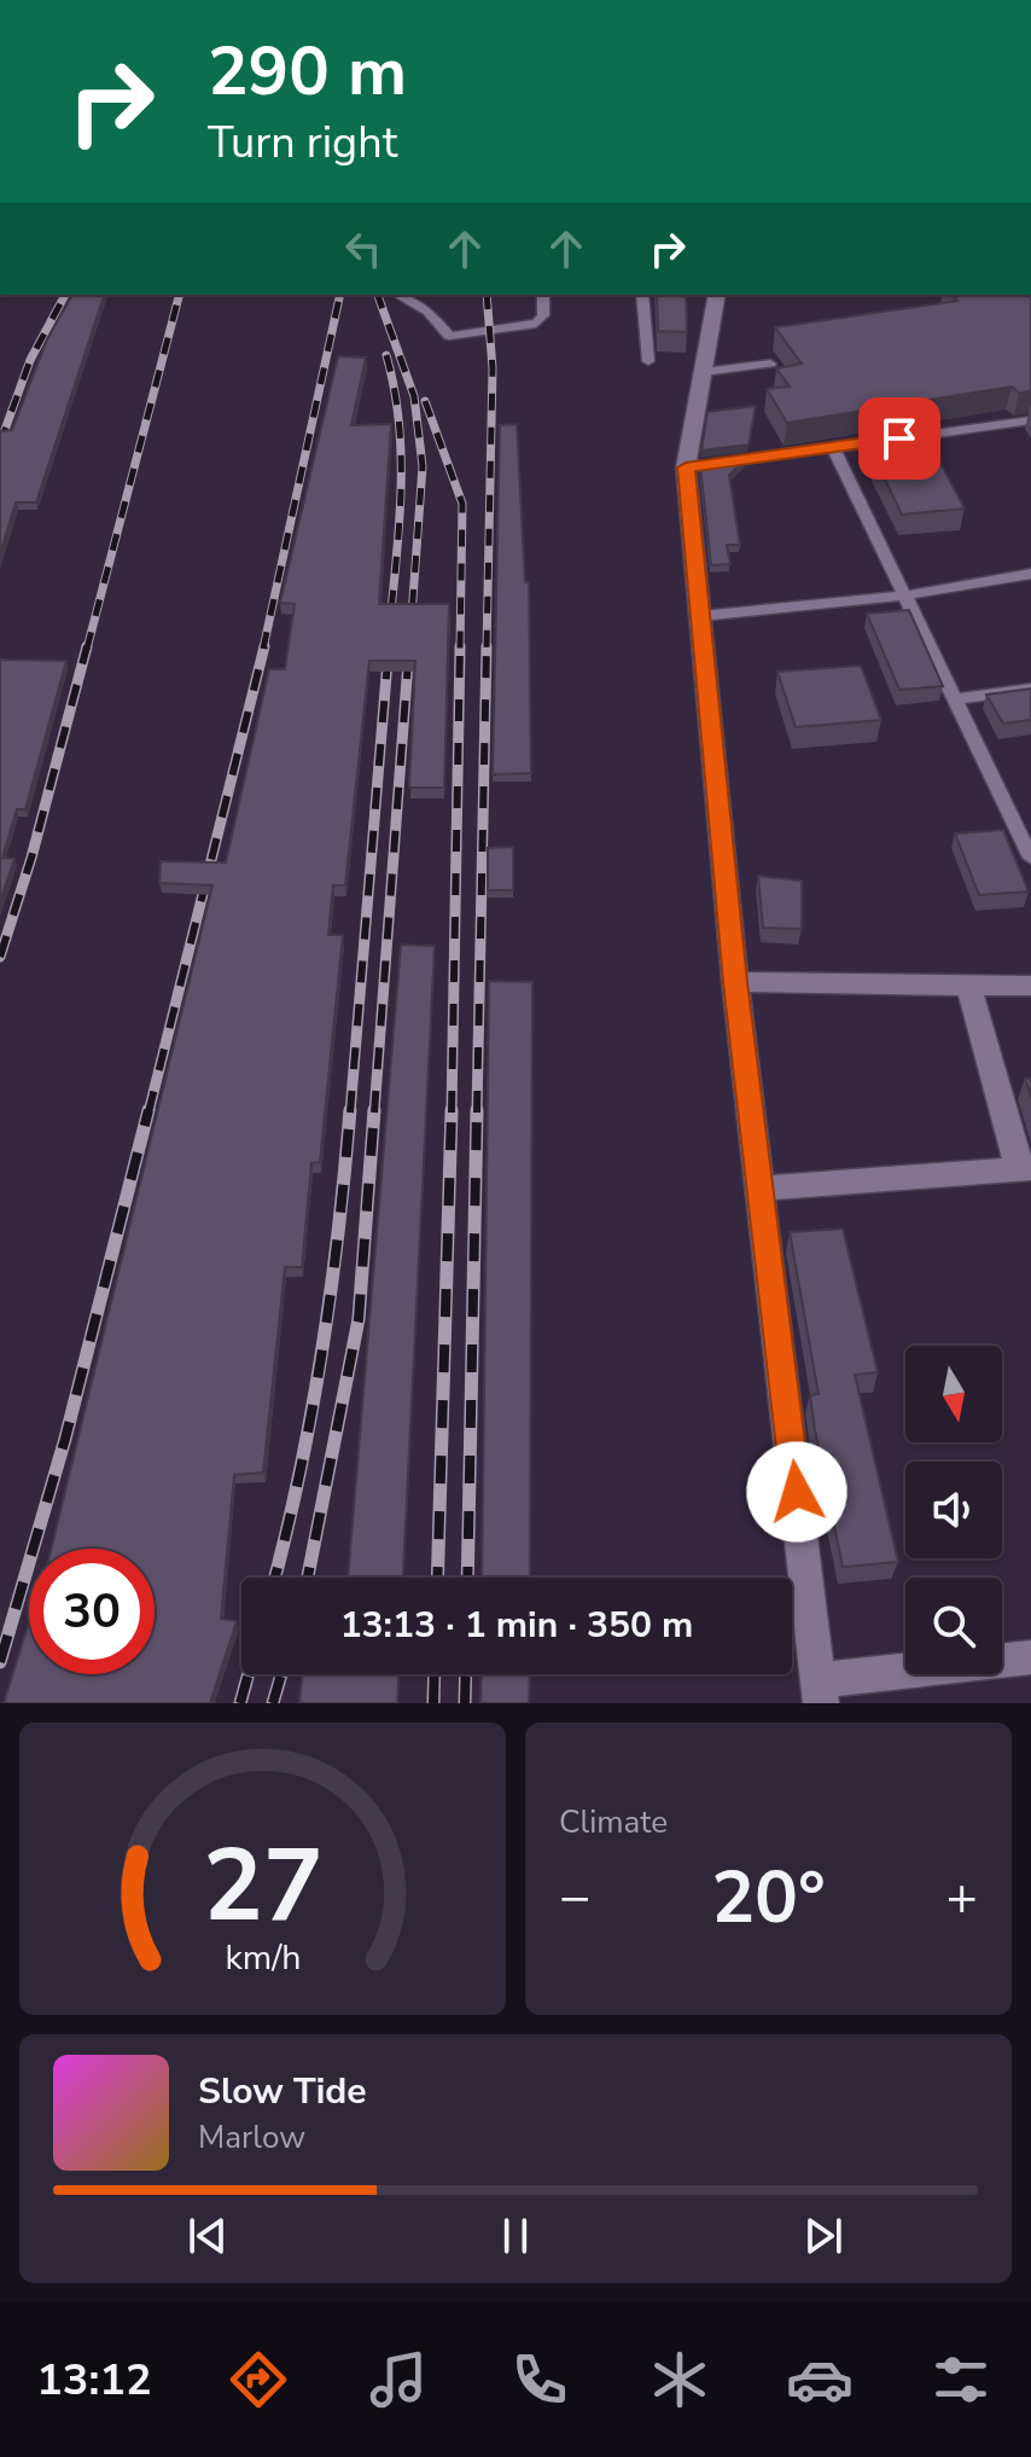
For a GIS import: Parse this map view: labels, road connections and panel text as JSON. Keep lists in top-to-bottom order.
{
  "north": "bottom",
  "page": {
    "turn": ["290 m", "Turn right"],
    "limit": "30",
    "trip": "13:13 · 1 min · 350 m",
    "tile": "Climate",
    "heat": ["−", "20°", "+"],
    "song": ["Slow Tide", "Marlow"],
    "tabs": "13:12",
    "gauge": ["27", "km/h"]
  }
}
